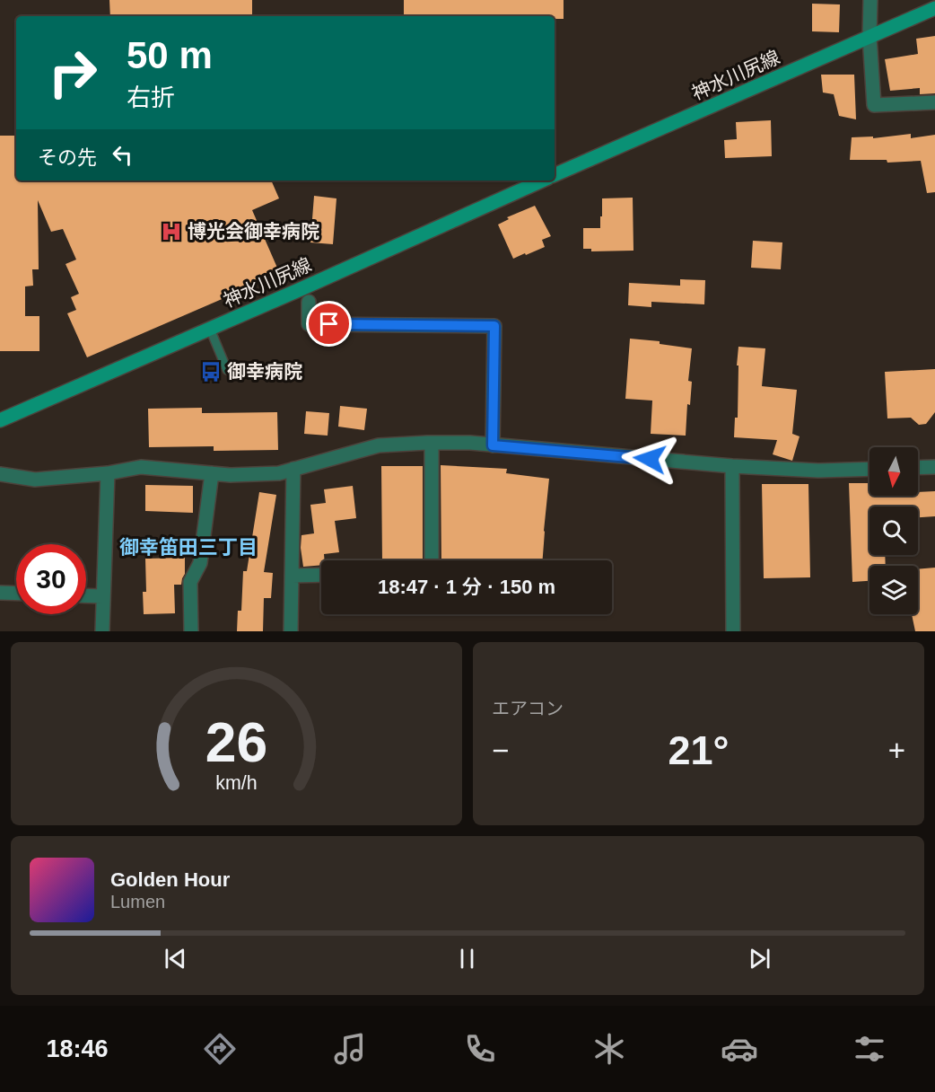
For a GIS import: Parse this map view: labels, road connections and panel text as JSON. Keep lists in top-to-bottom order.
{
  "streets": {
    "main road": ["神水川尻線"]
  },
  "districts": ["御幸笛田三丁目"],
  "places": {
    "hospital": ["博光会御幸病院"],
    "bus stop": ["御幸病院"]
  },
  "north": "bottom",
  "page": {
    "turn": ["50 m", "右折"],
    "then": "その先",
    "limit": "30",
    "trip": "18:47 · 1 分 · 150 m",
    "tile": "エアコン",
    "heat": ["−", "21°", "+"],
    "song": ["Golden Hour", "Lumen"],
    "tabs": "18:46",
    "gauge": ["26", "km/h"]
  }
}
